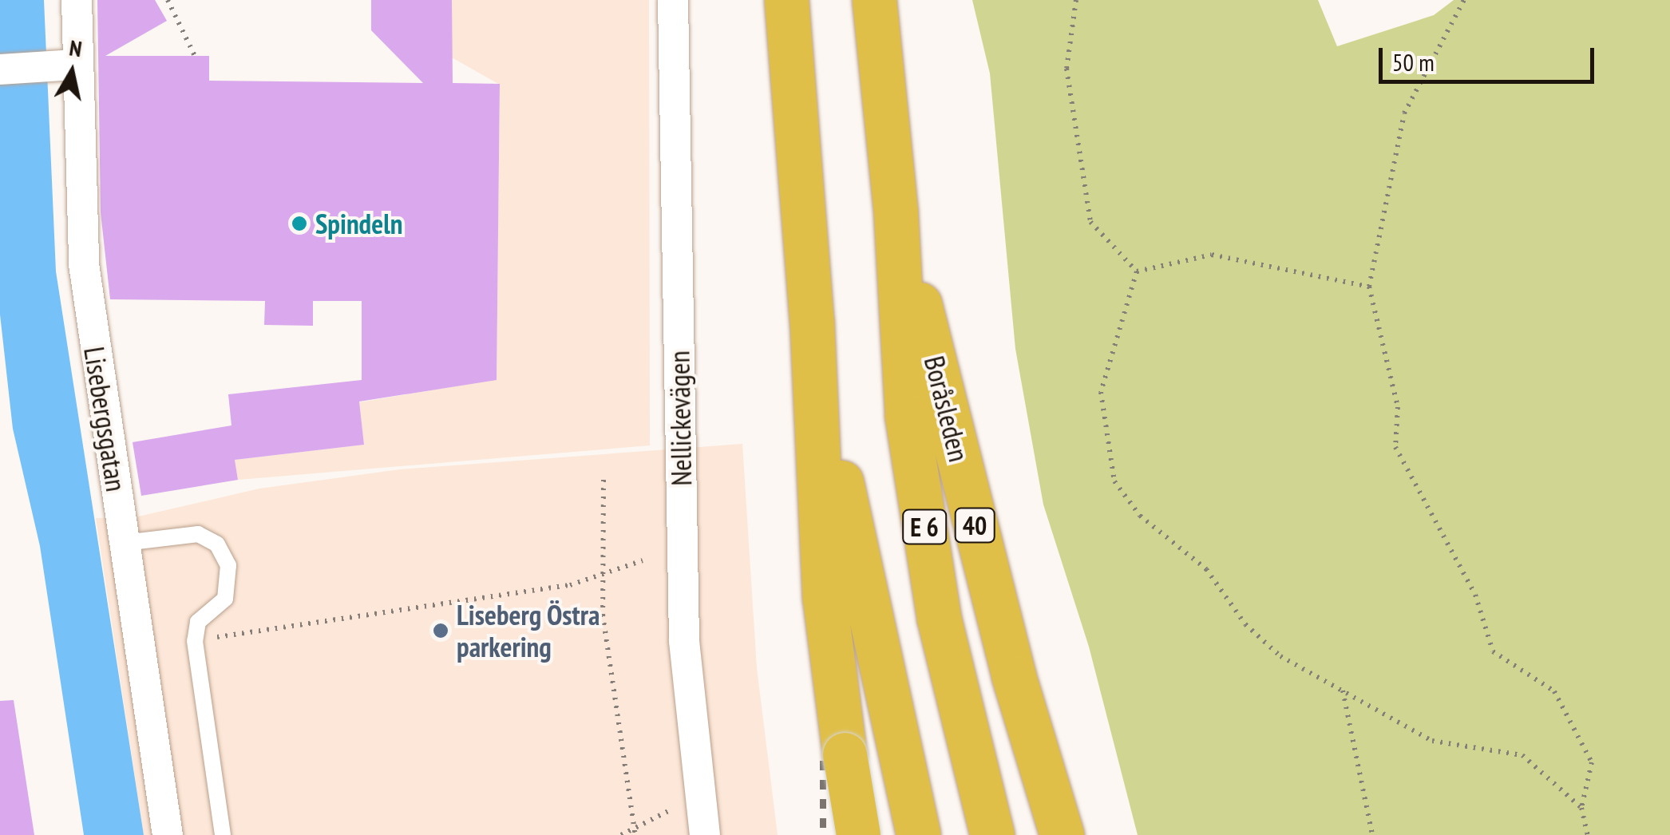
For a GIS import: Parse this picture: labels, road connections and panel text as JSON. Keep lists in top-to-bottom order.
{
  "streets": {
    "highway": ["Boråsleden", "40", "E 6"],
    "street": ["Nellickevägen", "Lisebergsgatan"]
  },
  "crossings": [
    ["Boråsleden", "E 6"]
  ],
  "places": ["Spindeln", "Liseberg Östra parkering"],
  "scale_bar": "50 m",
  "north": "top"
}
